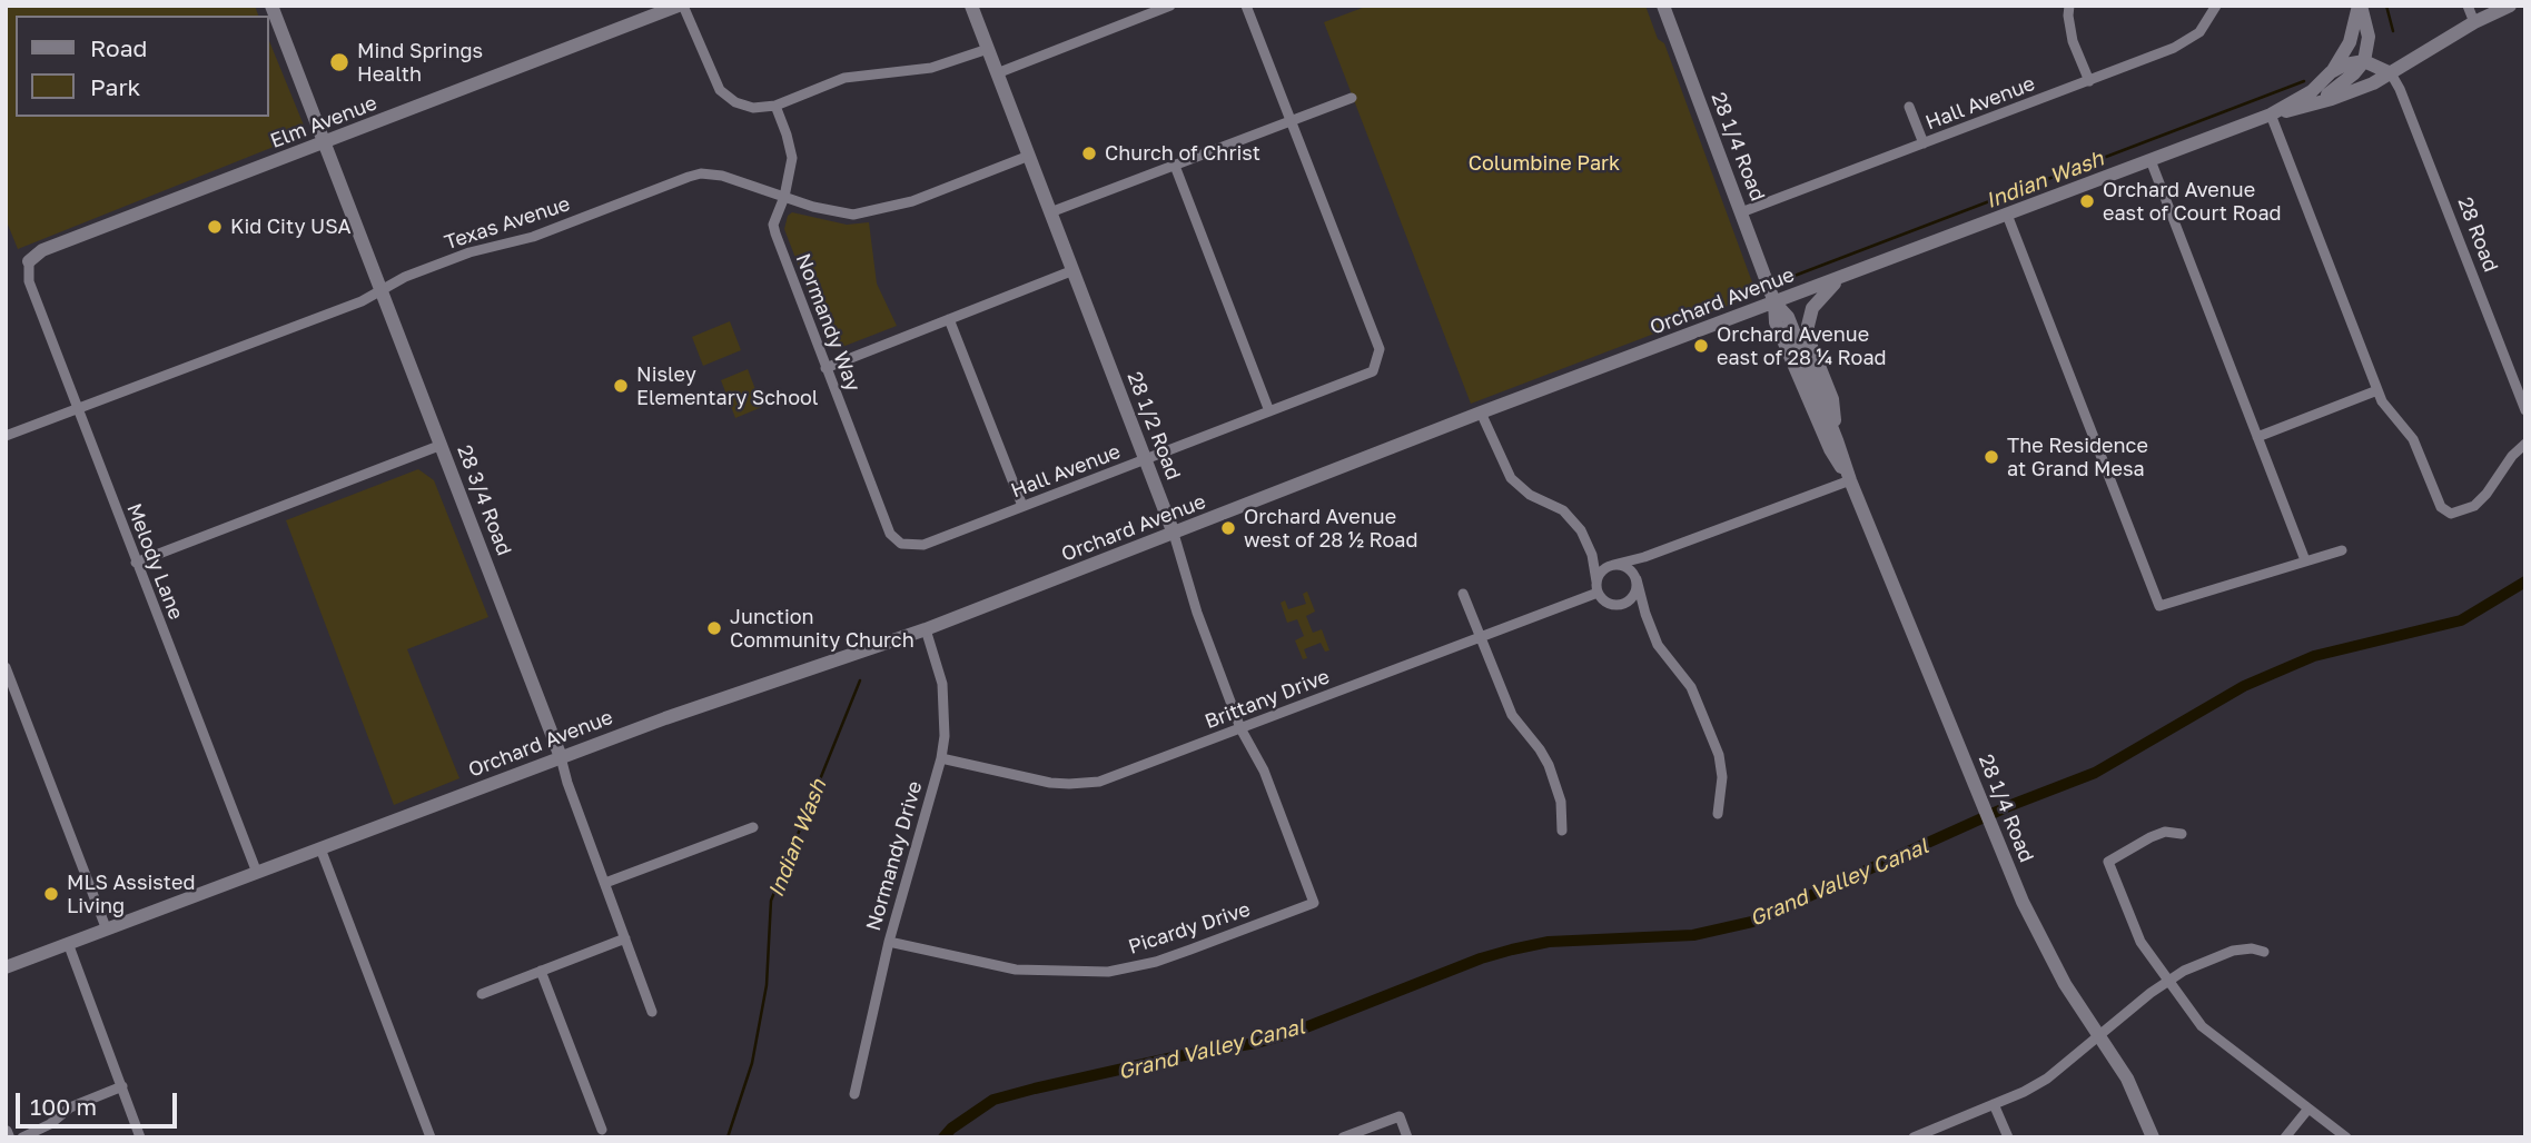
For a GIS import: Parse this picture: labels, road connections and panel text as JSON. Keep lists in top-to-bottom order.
{
  "streets": {
    "main road": [
      "Elm Avenue",
      "28 1/4 Road",
      "Orchard Avenue",
      "28 1/2 Road",
      "28 3/4 Road"
    ],
    "street": [
      "Hall Avenue",
      "Texas Avenue",
      "28 Road",
      "Normandy Way",
      "Melody Lane",
      "Brittany Drive",
      "Normandy Drive",
      "Picardy Drive"
    ]
  },
  "crossings": [
    ["Hall Avenue", "28 1/4 Road"],
    ["Hall Avenue", "Normandy Way"],
    ["Hall Avenue", "28 1/2 Road"],
    ["Elm Avenue", "28 3/4 Road"],
    ["Elm Avenue", "Melody Lane"],
    ["28 1/4 Road", "Orchard Avenue"],
    ["Texas Avenue", "Normandy Way"],
    ["Texas Avenue", "28 1/2 Road"],
    ["Texas Avenue", "28 3/4 Road"],
    ["Texas Avenue", "Melody Lane"],
    ["28 Road", "Orchard Avenue"],
    ["Orchard Avenue", "28 1/2 Road"],
    ["Orchard Avenue", "28 3/4 Road"],
    ["Orchard Avenue", "Melody Lane"],
    ["Orchard Avenue", "Normandy Drive"],
    ["28 1/2 Road", "Brittany Drive"],
    ["28 1/2 Road", "Picardy Drive"],
    ["Brittany Drive", "Normandy Drive"],
    ["Normandy Drive", "Picardy Drive"]
  ],
  "water": ["Indian Wash", "Grand Valley Canal"],
  "parks": ["Columbine Park"],
  "places": [
    "Mind Springs Health",
    "Church of Christ",
    "Orchard Avenue east of Court Road",
    "Kid City USA",
    "Orchard Avenue east of 28 ¼ Road",
    "Nisley Elementary School",
    "The Residence at Grand Mesa",
    "Orchard Avenue west of 28 ½ Road",
    "Junction Community Church",
    "MLS Assisted Living"
  ],
  "legend": ["Road", "Park"],
  "scale_bar": "100 m"
}
